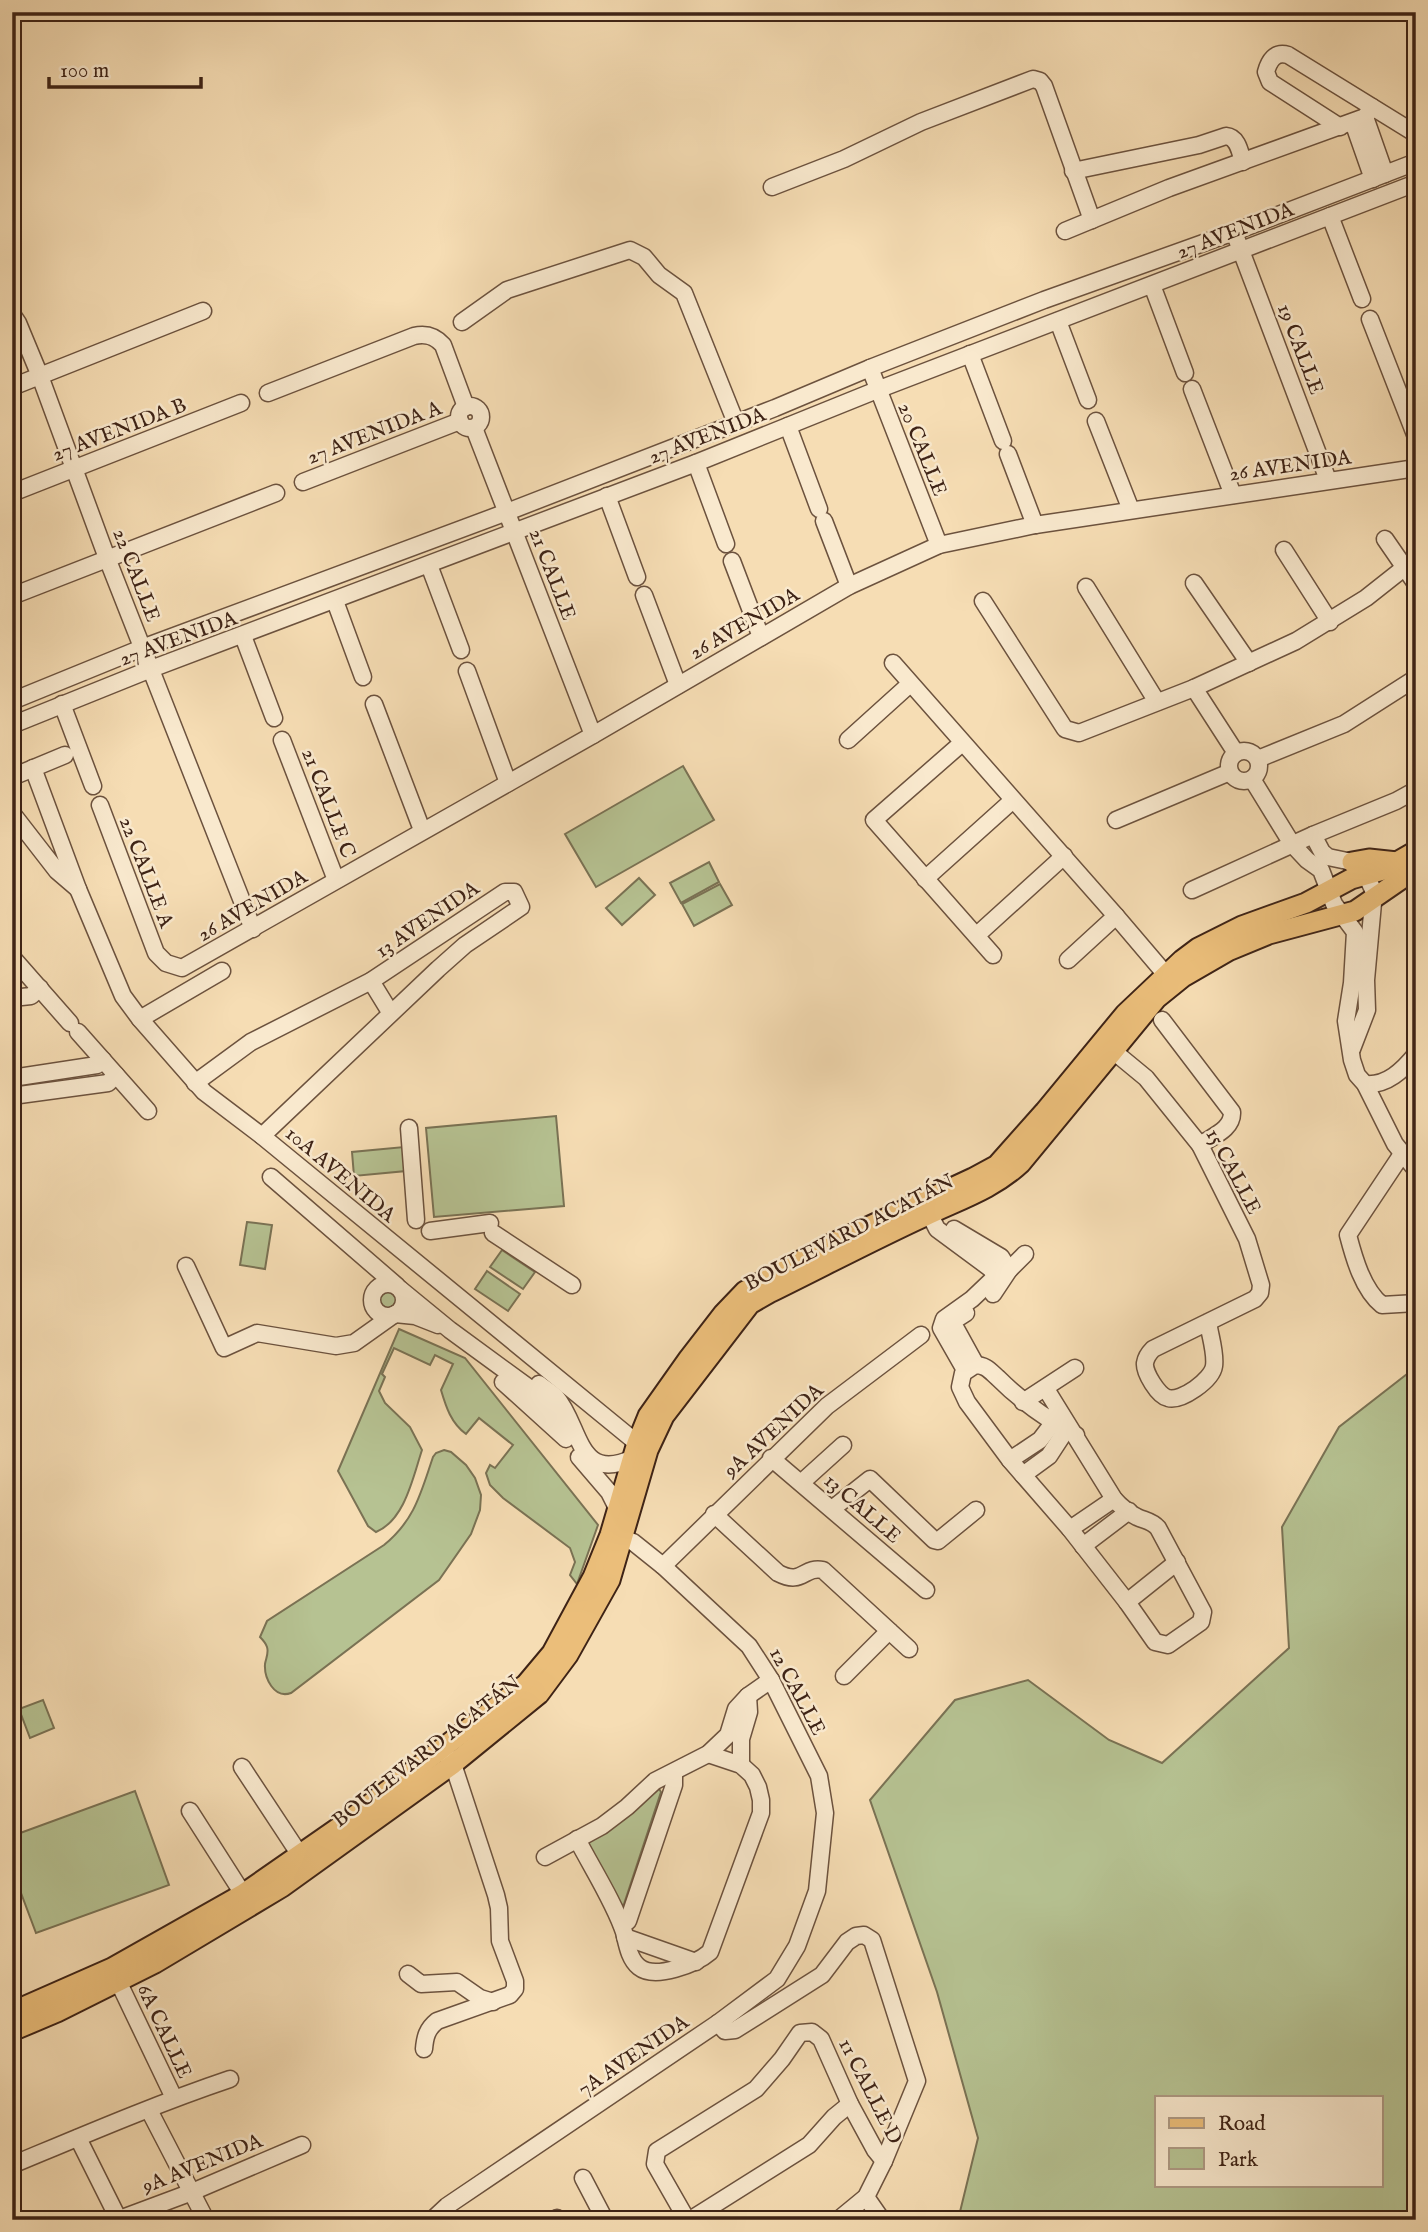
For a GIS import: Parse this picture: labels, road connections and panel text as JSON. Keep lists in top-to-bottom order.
{
  "streets": {
    "main road": ["BOULEVARD ACATÁN"],
    "street": [
      "27 AVENIDA",
      "19 CALLE",
      "27 AVENIDA B",
      "27 AVENIDA A",
      "20 CALLE",
      "26 AVENIDA",
      "21 CALLE",
      "22 CALLE",
      "21 CALLE C",
      "22 CALLE A",
      "13 AVENIDA",
      "15 CALLE",
      "10A AVENIDA",
      "9A AVENIDA",
      "13 CALLE",
      "12 CALLE",
      "6A CALLE",
      "7A AVENIDA",
      "11 CALLE D"
    ]
  },
  "crossings": [
    ["27 AVENIDA", "19 CALLE"],
    ["27 AVENIDA", "20 CALLE"],
    ["27 AVENIDA", "21 CALLE"],
    ["27 AVENIDA", "22 CALLE"],
    ["19 CALLE", "26 AVENIDA"],
    ["27 AVENIDA B", "22 CALLE"],
    ["27 AVENIDA A", "21 CALLE"],
    ["20 CALLE", "26 AVENIDA"],
    ["26 AVENIDA", "21 CALLE"],
    ["26 AVENIDA", "22 CALLE"],
    ["26 AVENIDA", "21 CALLE C"],
    ["26 AVENIDA", "22 CALLE A"],
    ["13 AVENIDA", "10A AVENIDA"],
    ["15 CALLE", "BOULEVARD ACATÁN"],
    ["10A AVENIDA", "BOULEVARD ACATÁN"],
    ["BOULEVARD ACATÁN", "12 CALLE"],
    ["BOULEVARD ACATÁN", "6A CALLE"],
    ["9A AVENIDA", "13 CALLE"],
    ["9A AVENIDA", "12 CALLE"],
    ["12 CALLE", "7A AVENIDA"]
  ],
  "legend": ["Road", "Park"],
  "scale_bar": "100 m"
}
